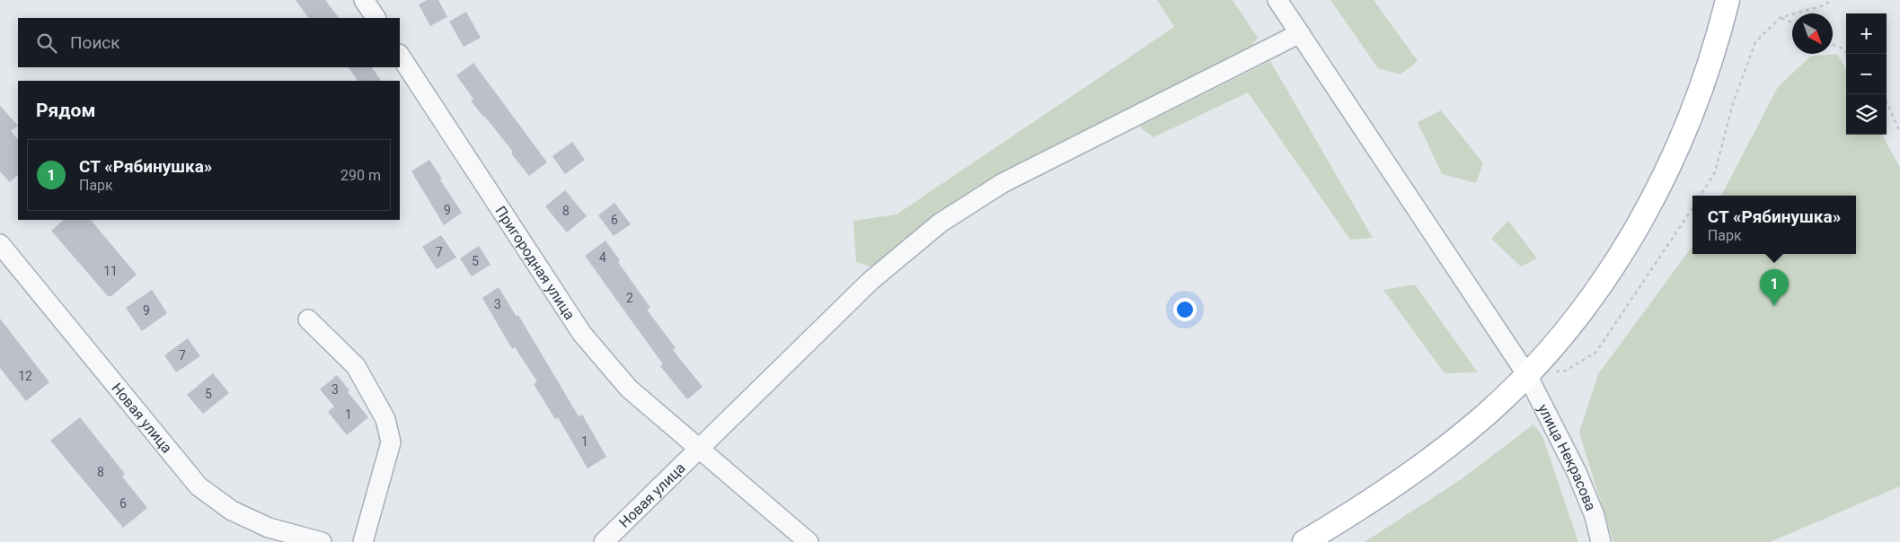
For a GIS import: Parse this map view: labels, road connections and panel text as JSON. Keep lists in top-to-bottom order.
{
  "streets": {
    "street": ["Пригородная улица", "Новая улица", "улица Некрасова"]
  },
  "crossings": [
    ["Пригородная улица", "Новая улица"],
    ["Новая улица", "улица Некрасова"]
  ],
  "house_numbers": [
    "9",
    "8",
    "6",
    "7",
    "4",
    "5",
    "11",
    "2",
    "3",
    "9",
    "7",
    "12",
    "3",
    "5",
    "1",
    "1",
    "8",
    "6"
  ],
  "north": "bottom right",
  "page": {
    "map_buttons": ["+", "−"],
    "search": "Поиск",
    "heading": "Рядом",
    "list": [
      {
        "mark": "1",
        "name": "СТ «Рябинушка»",
        "note": "Парк",
        "value": "290 m"
      }
    ],
    "popup": ["СТ «Рябинушка»", "Парк"],
    "pins": "1"
  }
}
